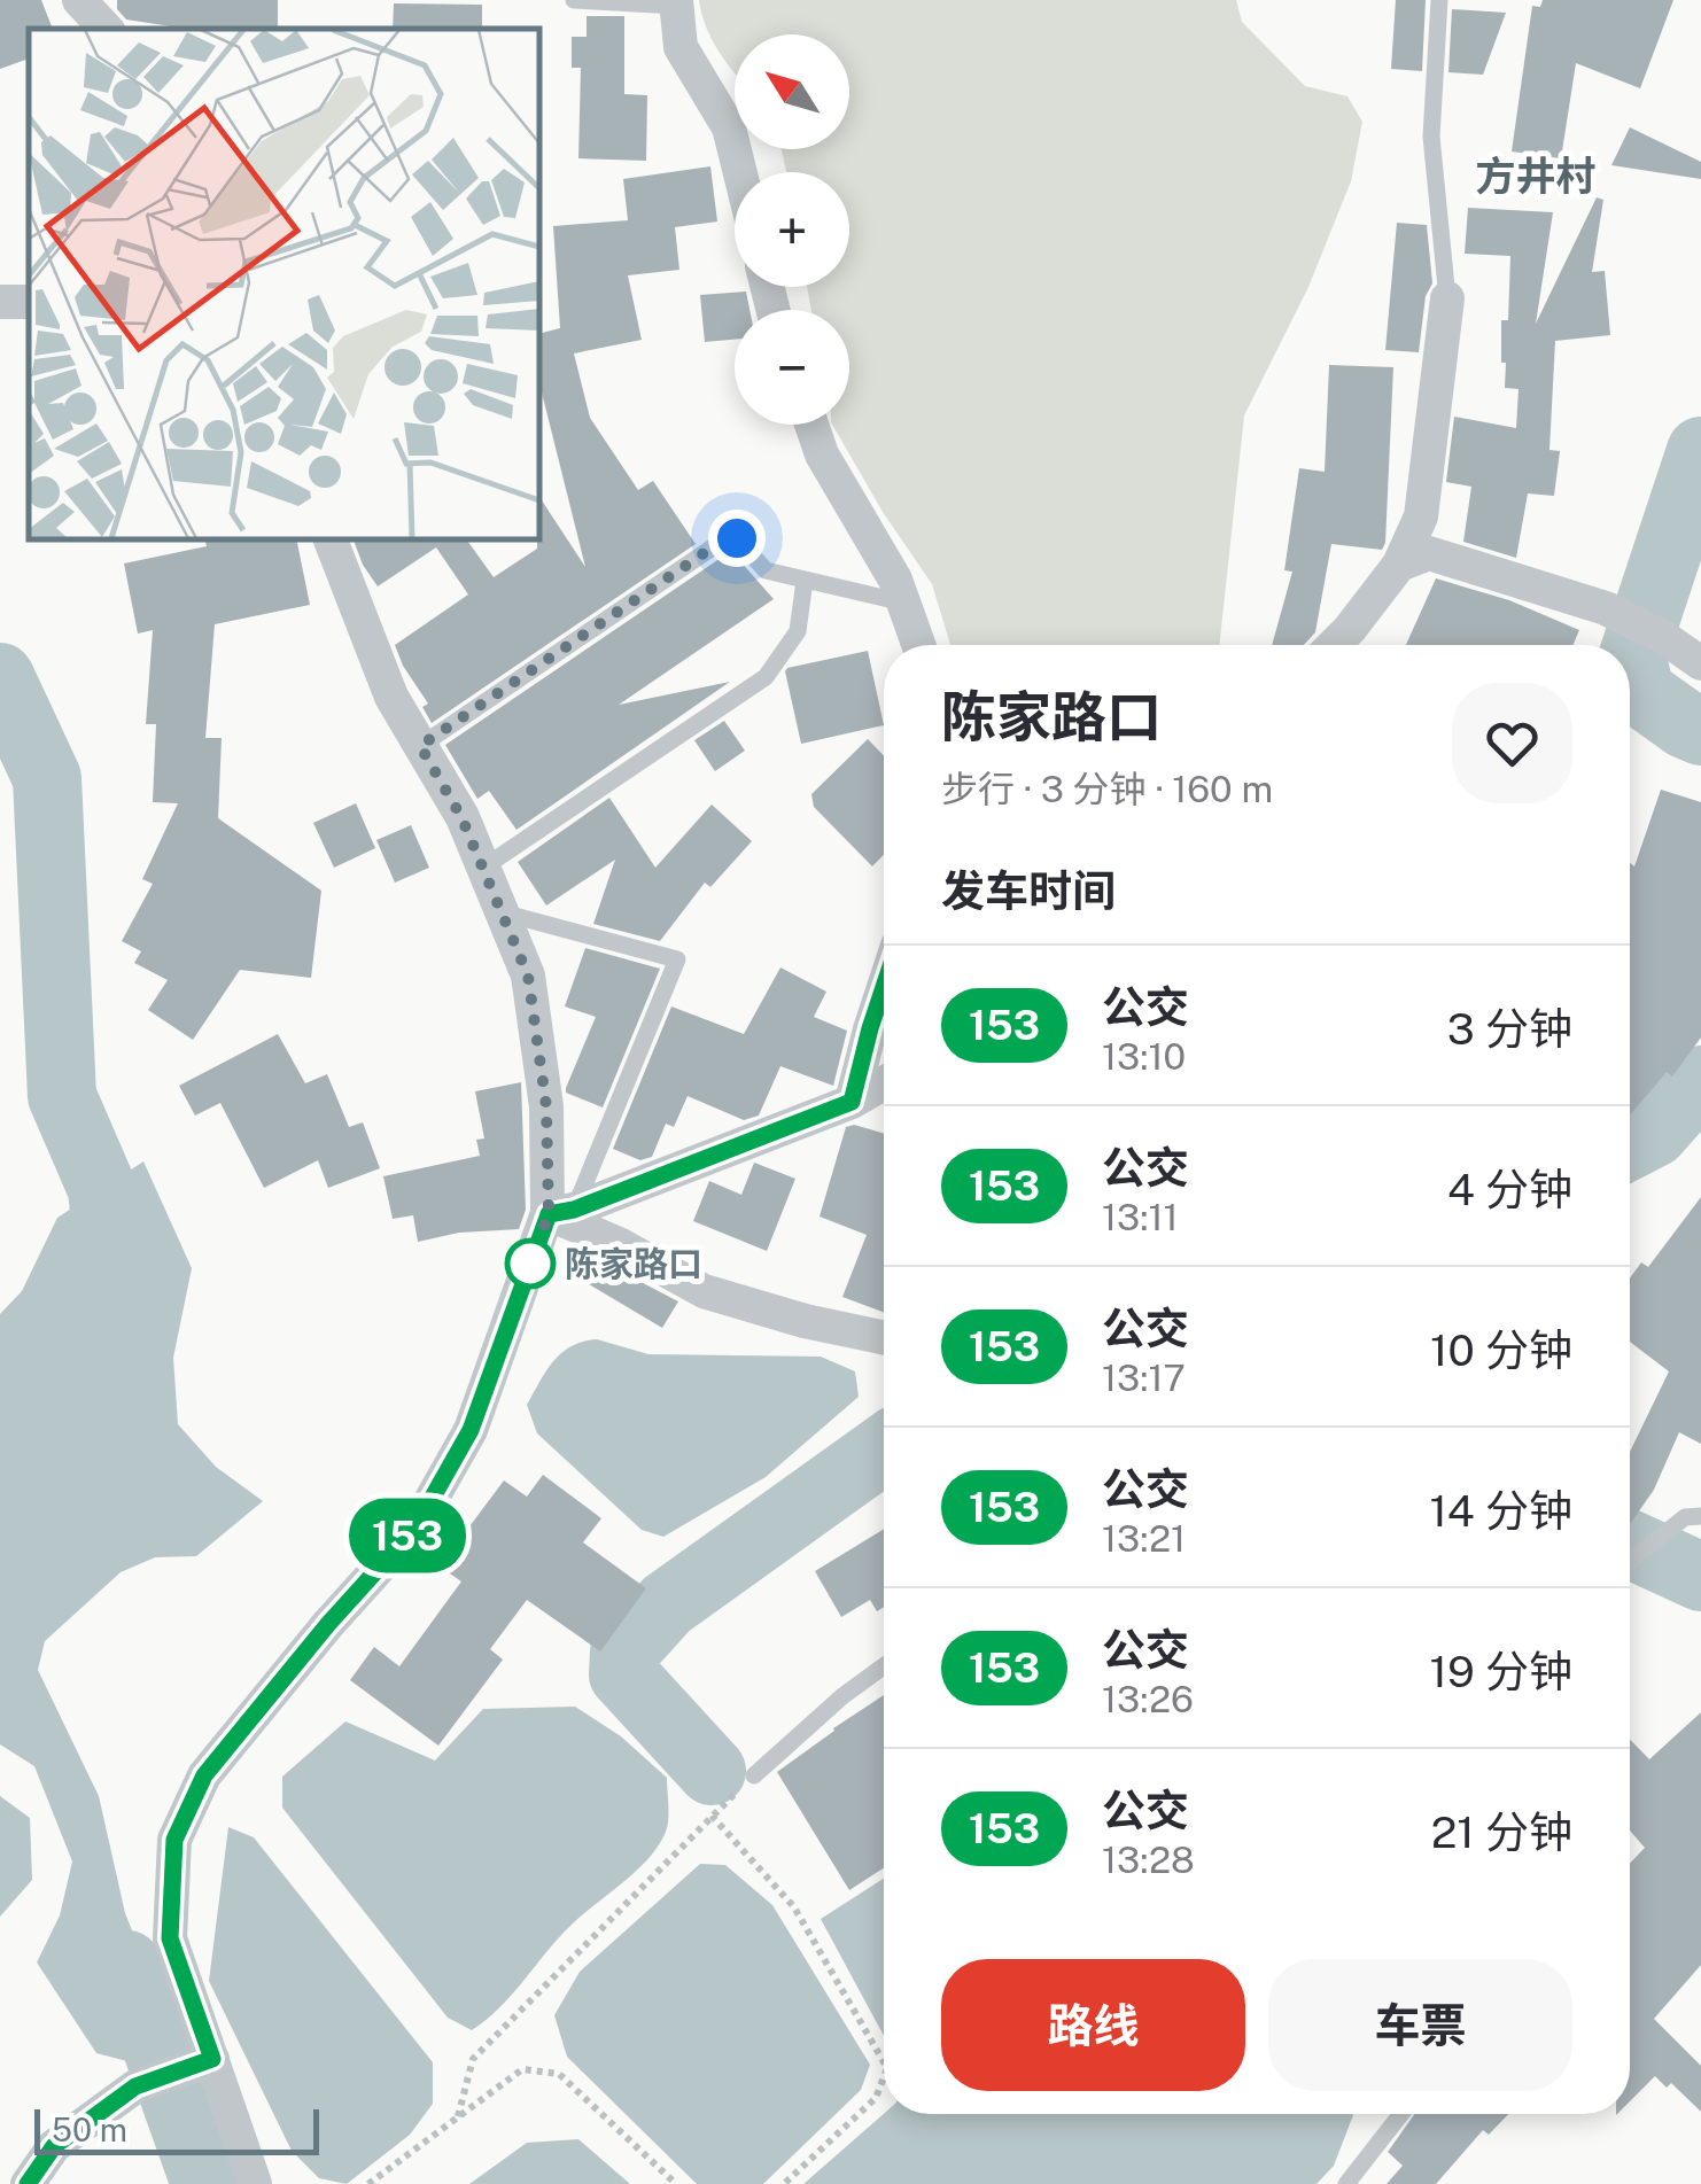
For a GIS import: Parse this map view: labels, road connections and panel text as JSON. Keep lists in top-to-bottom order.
{
  "districts": ["方井村"],
  "places": ["陈家路口"],
  "lines": ["bus line 153"],
  "scale_bar": "50 m",
  "north": "top left",
  "page": {
    "on_map": "153",
    "map_buttons": ["+", "−"],
    "heading": [
      ["陈家路口", "步行 · 3 分钟 · 160 m"],
      "发车时间"
    ],
    "list": [
      {
        "mark": "153",
        "name": "公交",
        "note": "13:10",
        "value": "3 分钟"
      },
      {
        "mark": "153",
        "name": "公交",
        "note": "13:11",
        "value": "4 分钟"
      },
      {
        "mark": "153",
        "name": "公交",
        "note": "13:17",
        "value": "10 分钟"
      },
      {
        "mark": "153",
        "name": "公交",
        "note": "13:21",
        "value": "14 分钟"
      },
      {
        "mark": "153",
        "name": "公交",
        "note": "13:26",
        "value": "19 分钟"
      },
      {
        "mark": "153",
        "name": "公交",
        "note": "13:28",
        "value": "21 分钟"
      }
    ],
    "buttons": ["路线", "车票"],
    "scale": "50 m"
  }
}
